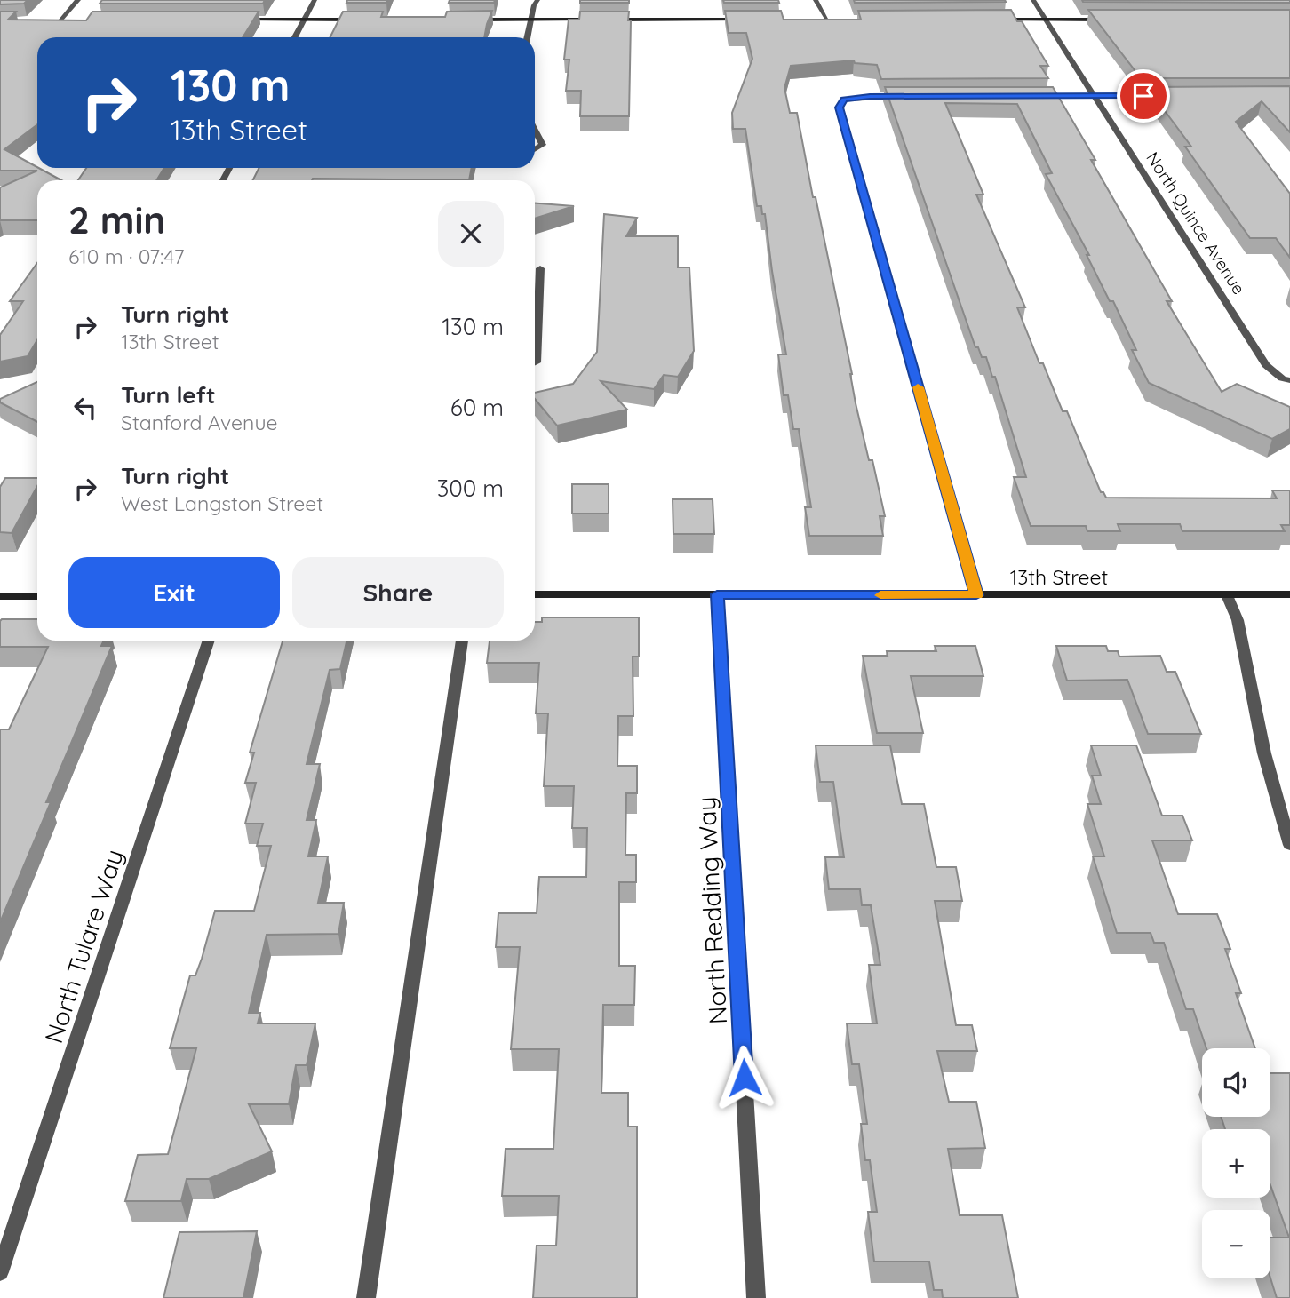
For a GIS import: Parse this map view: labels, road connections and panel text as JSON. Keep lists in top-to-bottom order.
{
  "streets": {
    "street": [
      "North Quince Avenue",
      "13th Street",
      "North Redding Way",
      "North Tulare Way"
    ]
  },
  "crossings": [
    ["13th Street", "North Redding Way"]
  ],
  "page": {
    "turn": ["130 m", "13th Street"],
    "heading": ["2 min", "610 m · 07:47"],
    "list": [
      {
        "name": "Turn right",
        "note": "13th Street",
        "value": "130 m"
      },
      {
        "name": "Turn left",
        "note": "Stanford Avenue",
        "value": "60 m"
      },
      {
        "name": "Turn right",
        "note": "West Langston Street",
        "value": "300 m"
      }
    ],
    "buttons": ["Exit", "Share"],
    "map_buttons": ["+", "−"]
  }
}
